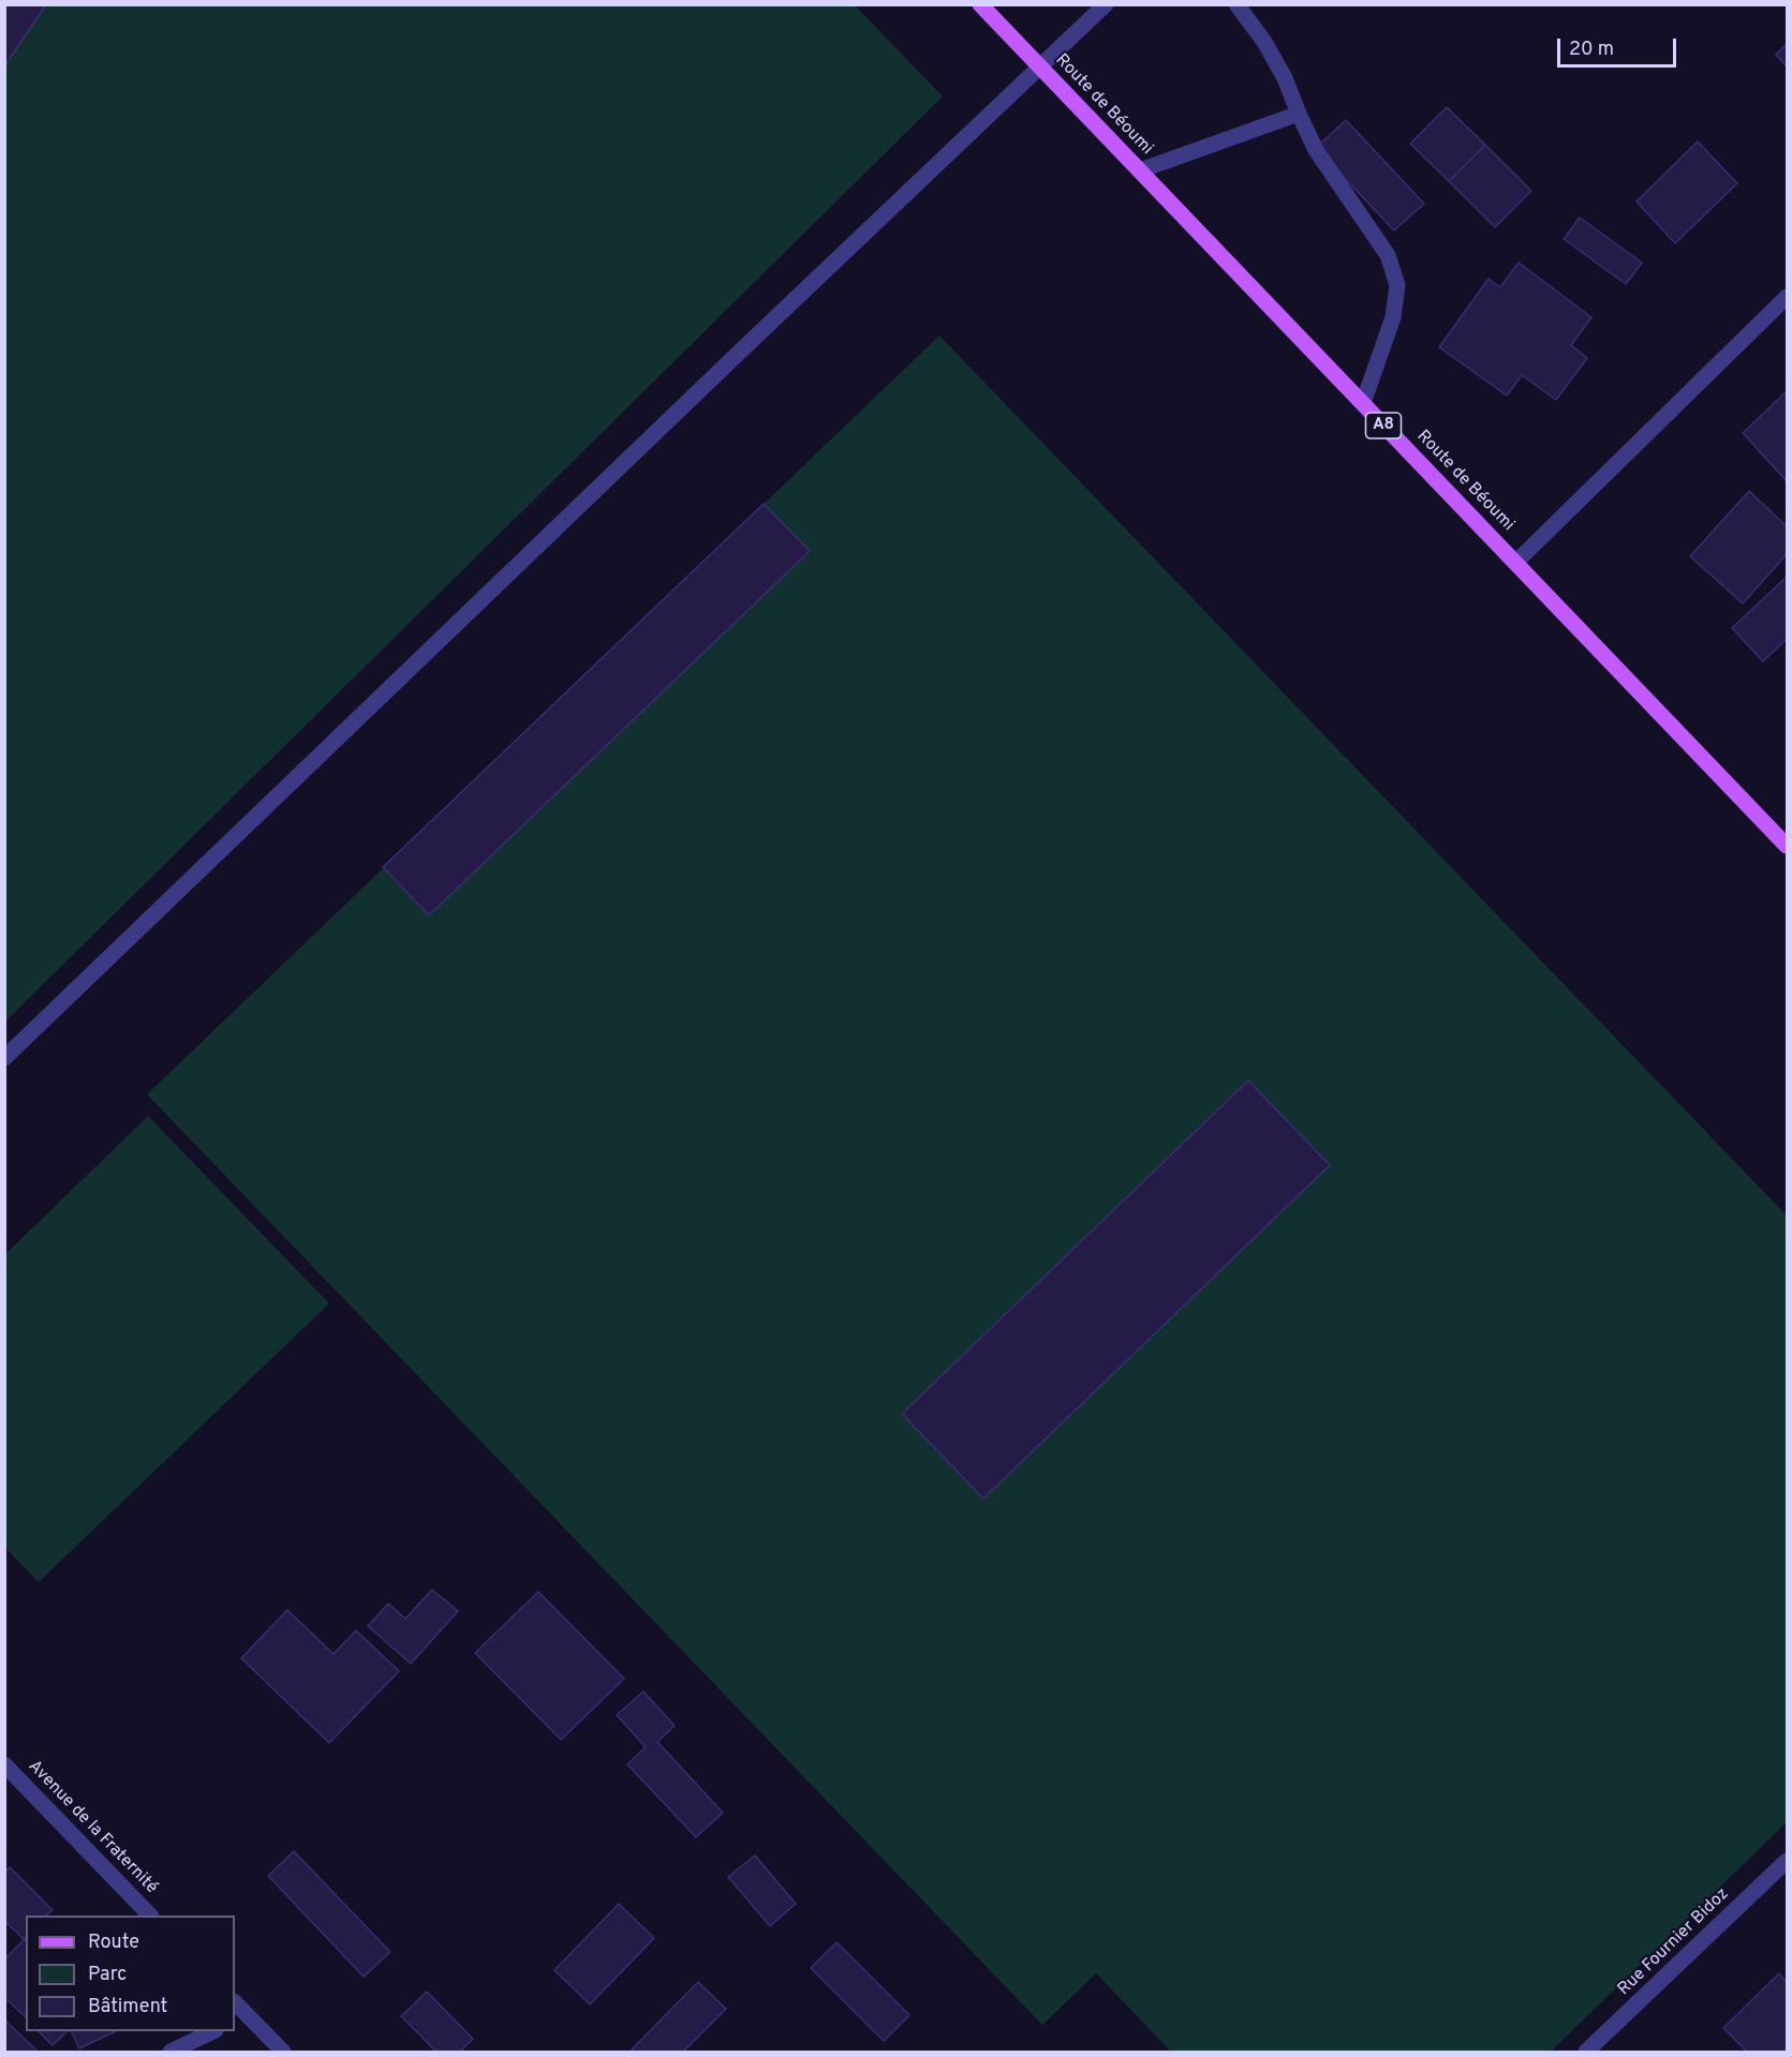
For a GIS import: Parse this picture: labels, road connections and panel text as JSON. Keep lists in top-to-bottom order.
{
  "streets": {
    "main road": ["Route de Béoumi", "A8"],
    "street": ["Avenue de la Fraternité", "Rue Fournier Bidoz"]
  },
  "legend": ["Route", "Parc", "Bâtiment"],
  "scale_bar": "20 m"
}
